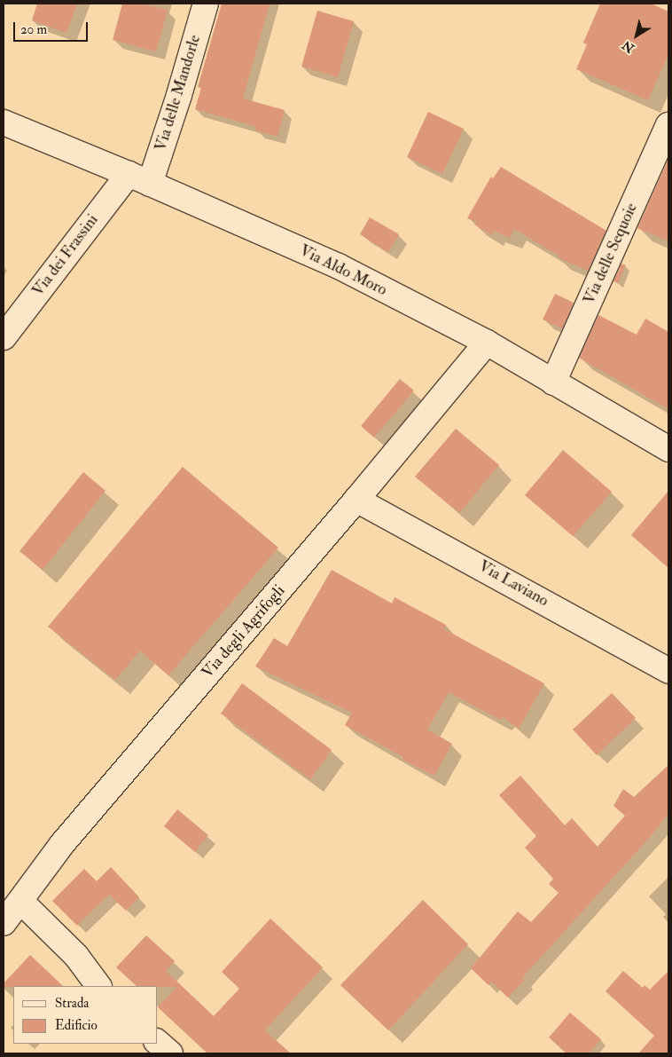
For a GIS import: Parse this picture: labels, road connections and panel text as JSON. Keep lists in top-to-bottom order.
{
  "streets": {
    "street": [
      "Via delle Mandorle",
      "Via delle Sequoie",
      "Via dei Frassini",
      "Via Aldo Moro",
      "Via Laviano",
      "Via degli Agrifogli"
    ]
  },
  "crossings": [
    ["Via delle Mandorle", "Via Aldo Moro"],
    ["Via delle Sequoie", "Via Aldo Moro"],
    ["Via dei Frassini", "Via Aldo Moro"],
    ["Via Aldo Moro", "Via degli Agrifogli"],
    ["Via Laviano", "Via degli Agrifogli"]
  ],
  "legend": ["Strada", "Edificio"],
  "scale_bar": "20 m",
  "north": "bottom left"
}
